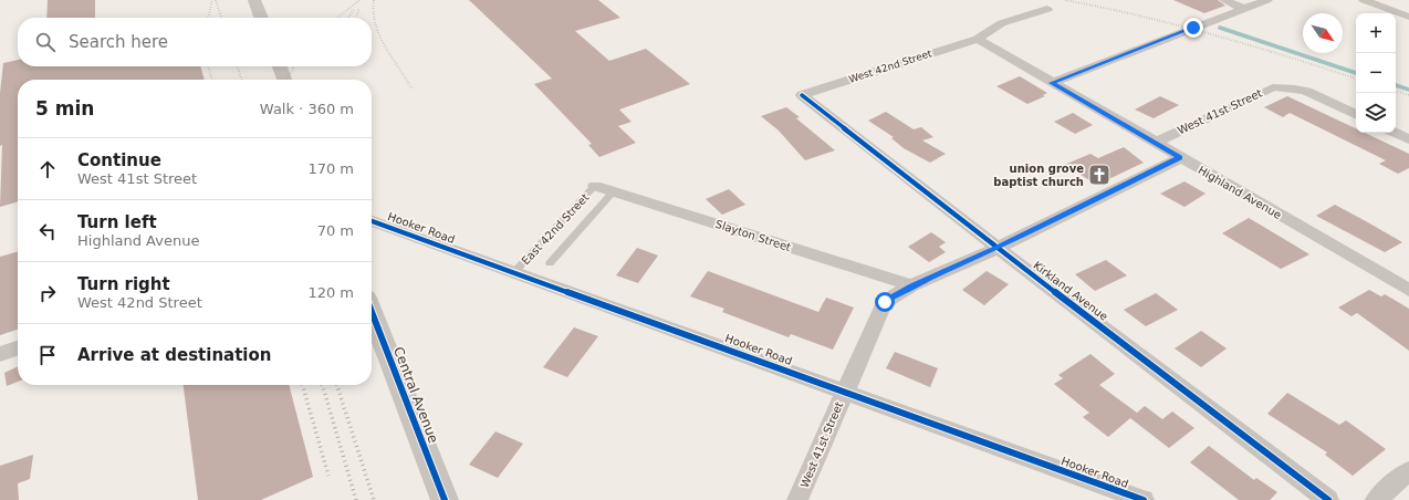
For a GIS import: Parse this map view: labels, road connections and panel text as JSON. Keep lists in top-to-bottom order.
{
  "streets": {
    "street": [
      "West 42nd Street",
      "West 41st Street",
      "Highland Avenue",
      "Hooker Road",
      "Slayton Street",
      "Kirkland Avenue",
      "Central Avenue"
    ],
    "lane": ["East 42nd Street"]
  },
  "crossings": [
    ["West 42nd Street", "Highland Avenue"],
    ["West 42nd Street", "Kirkland Avenue"],
    ["West 41st Street", "Highland Avenue"],
    ["West 41st Street", "Hooker Road"],
    ["West 41st Street", "Slayton Street"],
    ["West 41st Street", "Kirkland Avenue"],
    ["Hooker Road", "East 42nd Street"],
    ["East 42nd Street", "Slayton Street"]
  ],
  "places": {
    "church": ["union grove baptist church"]
  },
  "north": "bottom right",
  "page": {
    "map_buttons": ["+", "−"],
    "search": "Search here",
    "heading": ["5 min", "Walk · 360 m"],
    "list": [
      ["Continue", "West 41st Street", "170 m"],
      ["Turn left", "Highland Avenue", "70 m"],
      ["Turn right", "West 42nd Street", "120 m"],
      "Arrive at destination"
    ]
  }
}
